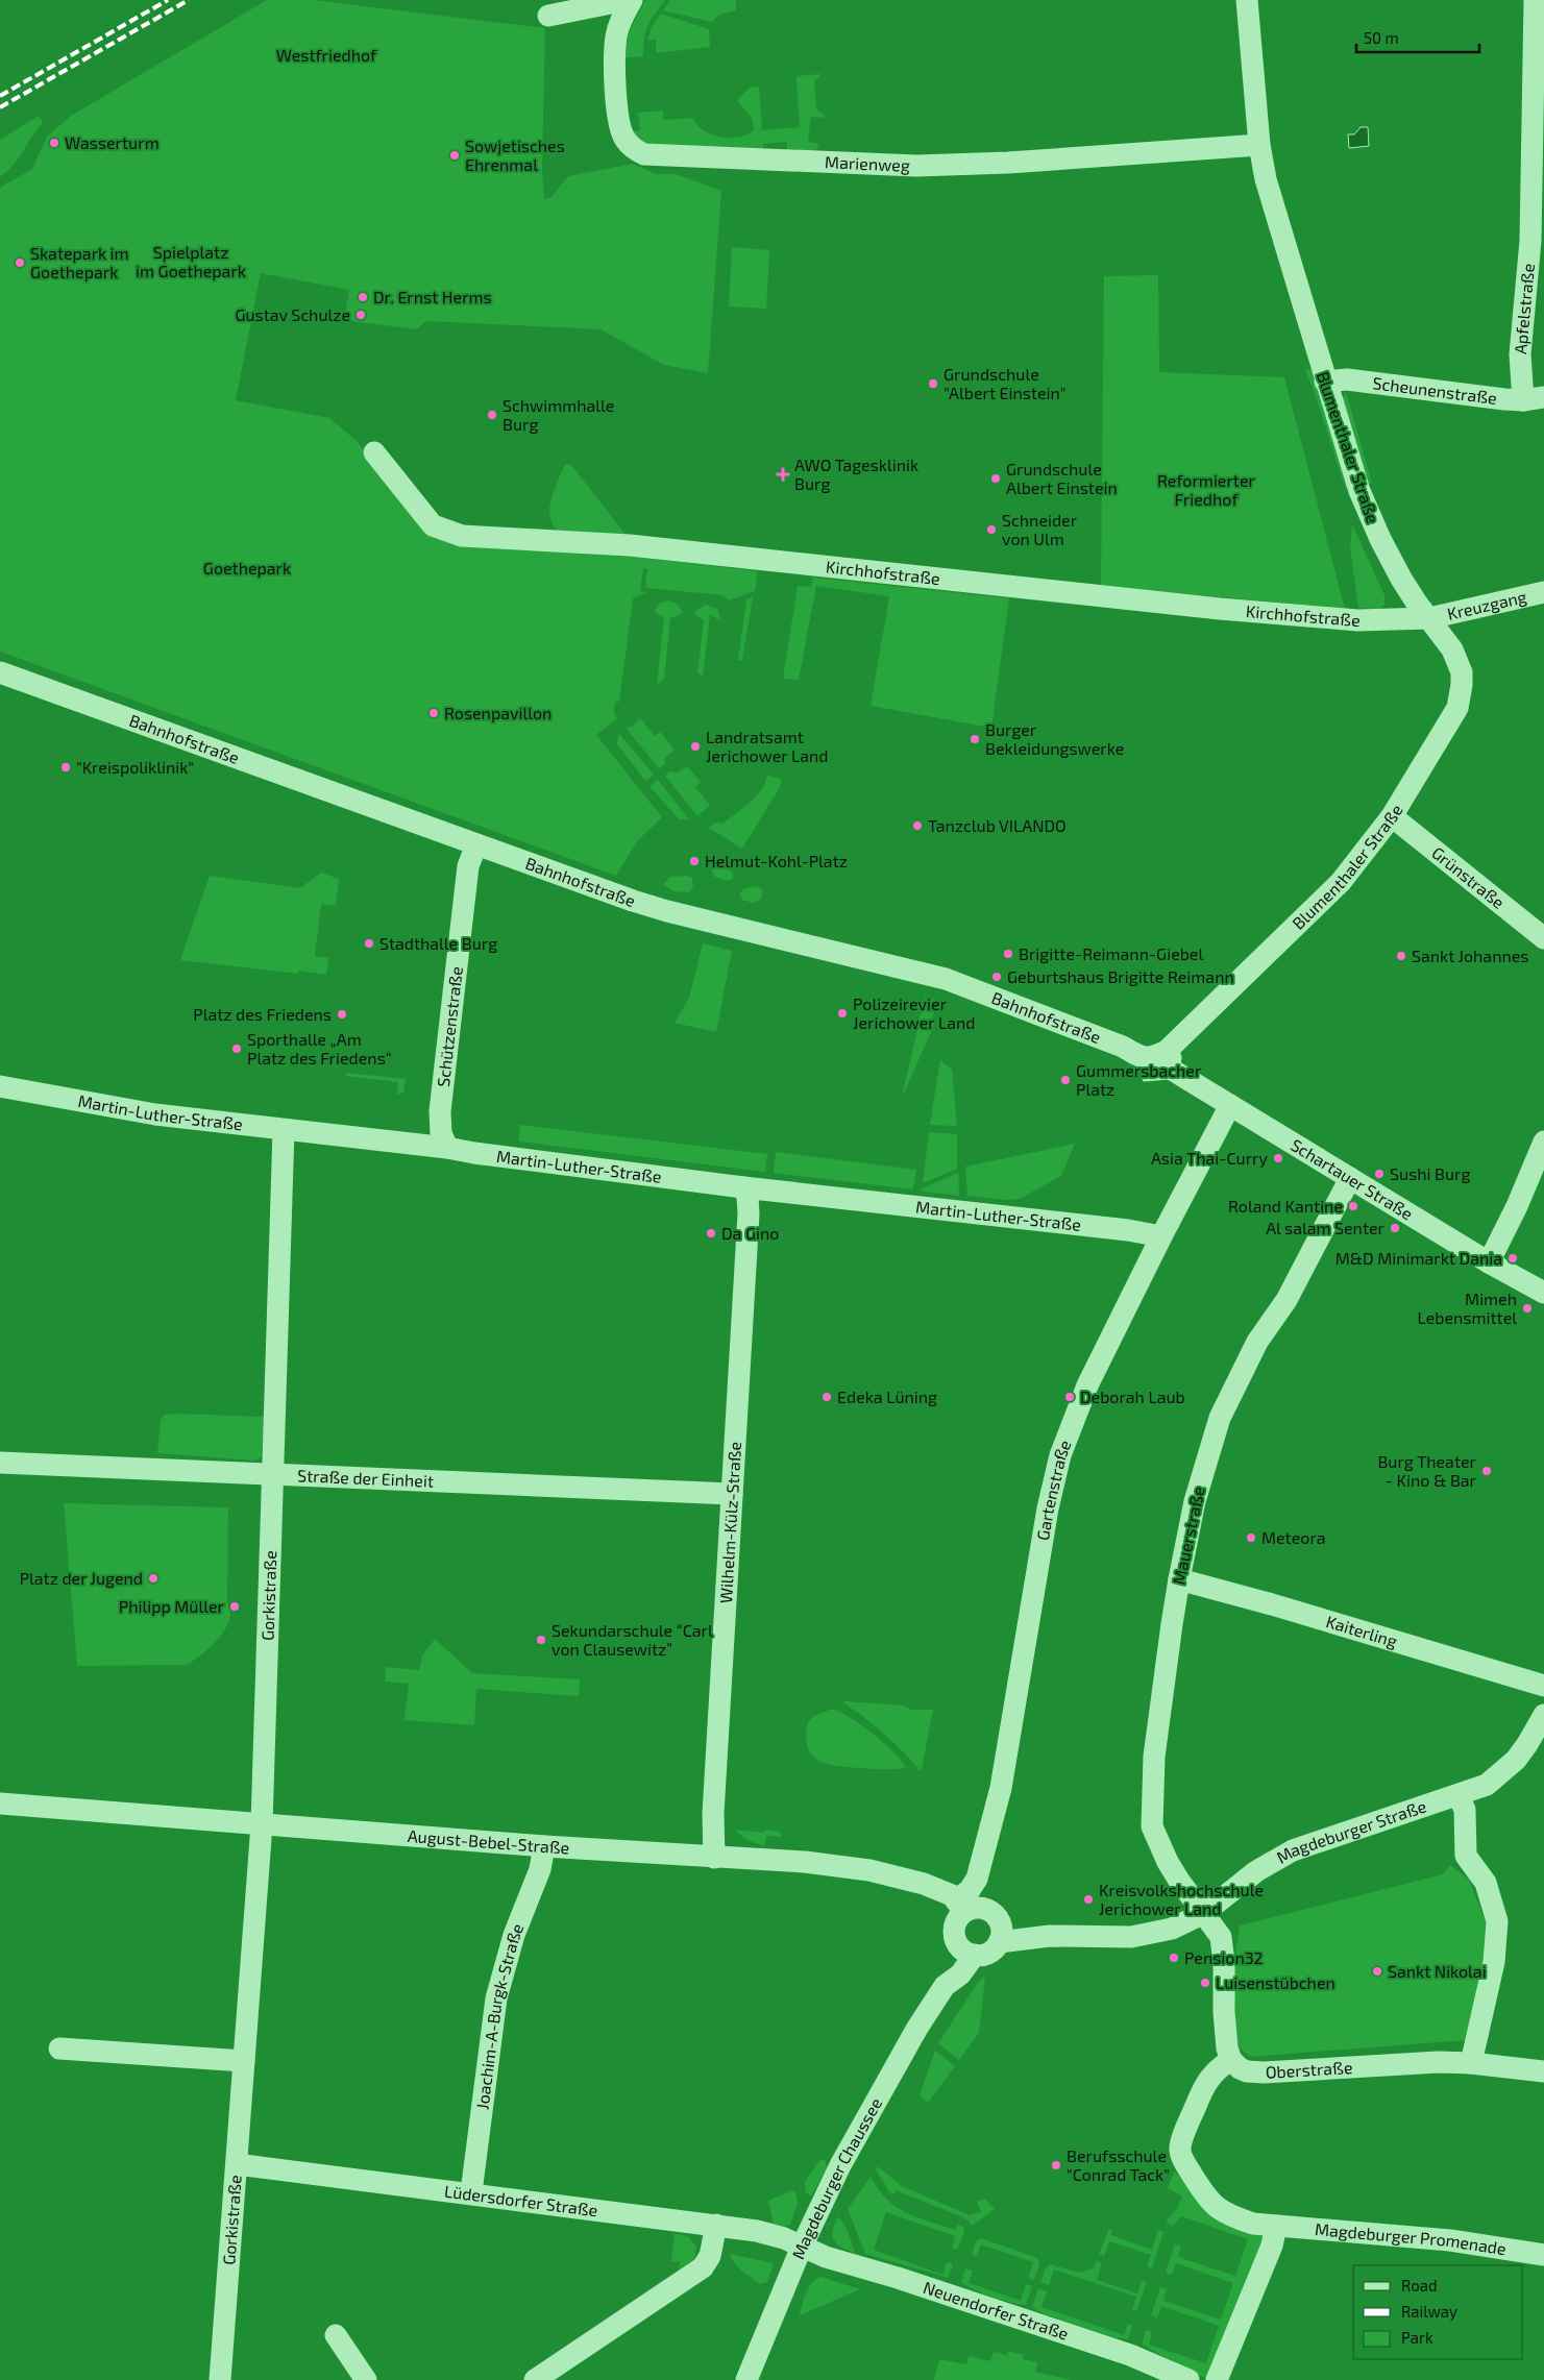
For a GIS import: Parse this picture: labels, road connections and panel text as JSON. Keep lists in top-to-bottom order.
{
  "streets": {
    "street": [
      "Marienweg",
      "Apfelstraße",
      "Scheunenstraße",
      "Blumenthaler Straße",
      "Kirchhofstraße",
      "Kreuzgang",
      "Bahnhofstraße",
      "Grünstraße",
      "Schützenstraße",
      "Martin-Luther-Straße",
      "Schartauer Straße",
      "Straße der Einheit",
      "Gartenstraße",
      "Wilhelm-Külz-Straße",
      "Mauerstraße",
      "Gorkistraße",
      "Kaiterling",
      "Magdeburger Straße",
      "August-Bebel-Straße",
      "Joachim-A-Burgk-Straße",
      "Oberstraße",
      "Magdeburger Chaussee",
      "Lüdersdorfer Straße",
      "Magdeburger Promenade",
      "Neuendorfer Straße"
    ]
  },
  "crossings": [
    ["Marienweg", "Blumenthaler Straße"],
    ["Apfelstraße", "Scheunenstraße"],
    ["Scheunenstraße", "Blumenthaler Straße"],
    ["Blumenthaler Straße", "Kirchhofstraße"],
    ["Blumenthaler Straße", "Kreuzgang"],
    ["Blumenthaler Straße", "Bahnhofstraße"],
    ["Blumenthaler Straße", "Grünstraße"],
    ["Blumenthaler Straße", "Schartauer Straße"],
    ["Kirchhofstraße", "Kreuzgang"],
    ["Bahnhofstraße", "Schützenstraße"],
    ["Bahnhofstraße", "Schartauer Straße"],
    ["Schützenstraße", "Martin-Luther-Straße"],
    ["Martin-Luther-Straße", "Gartenstraße"],
    ["Martin-Luther-Straße", "Wilhelm-Külz-Straße"],
    ["Martin-Luther-Straße", "Gorkistraße"],
    ["Schartauer Straße", "Gartenstraße"],
    ["Schartauer Straße", "Mauerstraße"],
    ["Straße der Einheit", "Wilhelm-Külz-Straße"],
    ["Straße der Einheit", "Gorkistraße"],
    ["Gartenstraße", "Magdeburger Straße"],
    ["Gartenstraße", "August-Bebel-Straße"],
    ["Gartenstraße", "Magdeburger Chaussee"],
    ["Wilhelm-Külz-Straße", "August-Bebel-Straße"],
    ["Mauerstraße", "Kaiterling"],
    ["Mauerstraße", "Magdeburger Straße"],
    ["Gorkistraße", "August-Bebel-Straße"],
    ["Gorkistraße", "Lüdersdorfer Straße"],
    ["Magdeburger Straße", "August-Bebel-Straße"],
    ["Magdeburger Straße", "Magdeburger Chaussee"],
    ["August-Bebel-Straße", "Joachim-A-Burgk-Straße"],
    ["August-Bebel-Straße", "Magdeburger Chaussee"],
    ["Joachim-A-Burgk-Straße", "Lüdersdorfer Straße"],
    ["Oberstraße", "Magdeburger Promenade"],
    ["Magdeburger Chaussee", "Lüdersdorfer Straße"],
    ["Magdeburger Chaussee", "Neuendorfer Straße"],
    ["Lüdersdorfer Straße", "Neuendorfer Straße"]
  ],
  "parks": [
    "Westfriedhof",
    "Spielplatz im Goethepark",
    "Reformierter Friedhof",
    "Goethepark"
  ],
  "places": {
    "other": [
      "Wasserturm",
      "Sowjetisches Ehrenmal",
      "Skatepark im Goethepark",
      "Dr. Ernst Herms",
      "Gustav Schulze",
      "Grundschule \"Albert Einstein\"",
      "Schwimmhalle Burg",
      "Grundschule Albert Einstein",
      "Schneider von Ulm",
      "Rosenpavillon",
      "Burger Bekleidungswerke",
      "Landratsamt Jerichower Land",
      "\"Kreispoliklinik\"",
      "Tanzclub VILANDO",
      "Helmut-Kohl-Platz",
      "Stadthalle Burg",
      "Brigitte-Reimann-Giebel",
      "Sankt Johannes",
      "Geburtshaus Brigitte Reimann",
      "Polizeirevier Jerichower Land",
      "Platz des Friedens",
      "Sporthalle „Am Platz des Friedens“",
      "Gummersbacher Platz",
      "Asia Thai-Curry",
      "Sushi Burg",
      "Roland Kantine",
      "Al salam Senter",
      "Da Gino",
      "M&D Minimarkt Dania",
      "Mimeh Lebensmittel",
      "Edeka Lüning",
      "Deborah Laub",
      "Burg Theater - Kino & Bar",
      "Meteora",
      "Platz der Jugend",
      "Philipp Müller",
      "Sekundarschule “Carl von Clausewitz”",
      "Kreisvolkshochschule Jerichower Land",
      "Pension32",
      "Sankt Nikolai",
      "Luisenstübchen",
      "Berufsschule \"Conrad Tack\""
    ],
    "health": ["AWO Tagesklinik Burg"]
  },
  "legend": ["Road", "Railway", "Park"],
  "scale_bar": "50 m"
}
